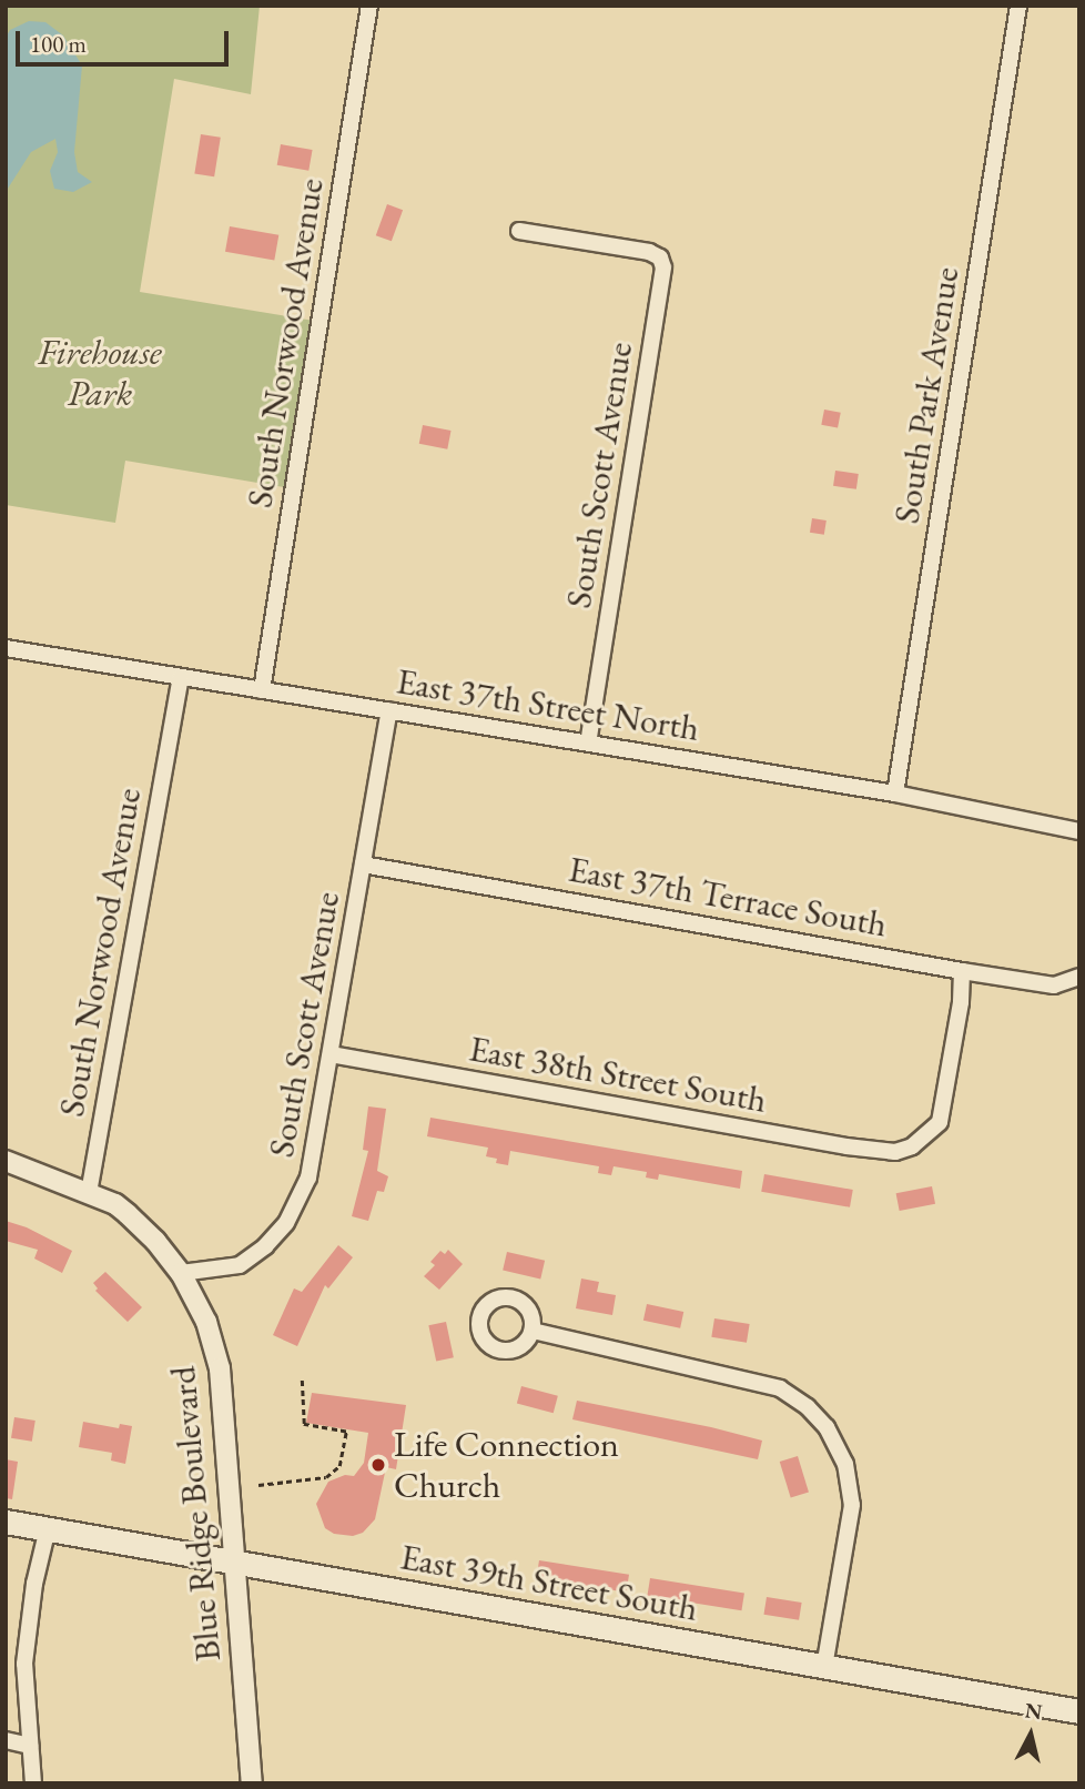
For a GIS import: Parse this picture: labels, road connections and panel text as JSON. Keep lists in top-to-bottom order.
{
  "streets": {
    "main road": ["East 39th Street South"],
    "street": [
      "South Norwood Avenue",
      "South Park Avenue",
      "South Scott Avenue",
      "East 37th Street North",
      "East 37th Terrace South",
      "East 38th Street South",
      "Blue Ridge Boulevard"
    ]
  },
  "crossings": [
    ["South Norwood Avenue", "East 37th Street North"],
    ["South Norwood Avenue", "Blue Ridge Boulevard"],
    ["South Park Avenue", "East 37th Street North"],
    ["South Scott Avenue", "East 37th Street North"],
    ["South Scott Avenue", "East 37th Terrace South"],
    ["South Scott Avenue", "East 38th Street South"],
    ["South Scott Avenue", "Blue Ridge Boulevard"],
    ["East 37th Terrace South", "East 38th Street South"],
    ["Blue Ridge Boulevard", "East 39th Street South"]
  ],
  "parks": ["Firehouse Park"],
  "places": ["Life Connection Church"],
  "scale_bar": "100 m",
  "north": "top"
}
